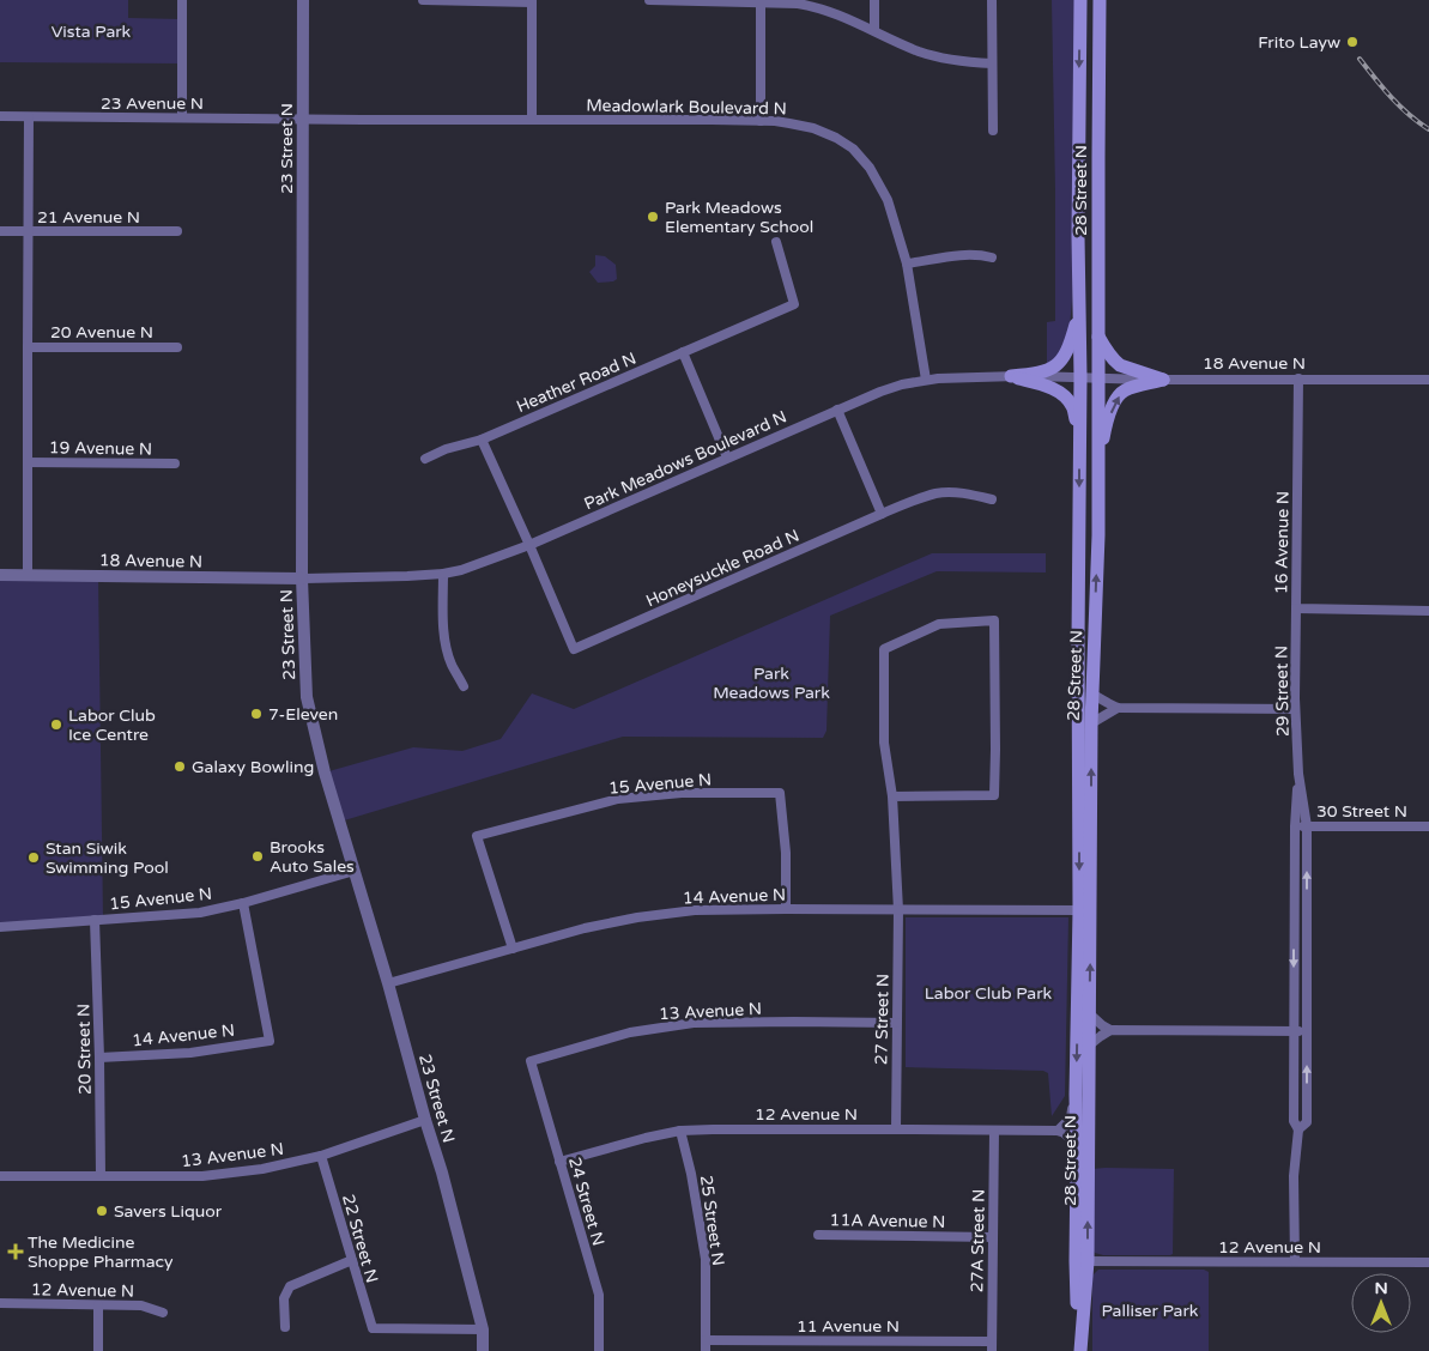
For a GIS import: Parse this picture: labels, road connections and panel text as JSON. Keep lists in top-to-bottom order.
{
  "streets": {
    "main road": ["28 Street N"],
    "street": [
      "23 Avenue N",
      "Meadowlark Boulevard N",
      "23 Street N",
      "21 Avenue N",
      "20 Avenue N",
      "18 Avenue N",
      "Heather Road N",
      "19 Avenue N",
      "Park Meadows Boulevard N",
      "16 Avenue N",
      "Honeysuckle Road N",
      "29 Street N",
      "15 Avenue N",
      "30 Street N",
      "14 Avenue N",
      "13 Avenue N",
      "27 Street N",
      "20 Street N",
      "12 Avenue N",
      "24 Street N",
      "25 Street N",
      "11A Avenue N",
      "22 Street N",
      "27A Street N",
      "11 Avenue N"
    ]
  },
  "crossings": [
    ["23 Avenue N", "Meadowlark Boulevard N"],
    ["23 Avenue N", "23 Street N"],
    ["Meadowlark Boulevard N", "23 Street N"],
    ["Meadowlark Boulevard N", "Park Meadows Boulevard N"],
    ["23 Street N", "18 Avenue N"],
    ["23 Street N", "Park Meadows Boulevard N"],
    ["23 Street N", "15 Avenue N"],
    ["23 Street N", "14 Avenue N"],
    ["23 Street N", "13 Avenue N"],
    ["23 Street N", "22 Street N"],
    ["28 Street N", "18 Avenue N"],
    ["28 Street N", "Park Meadows Boulevard N"],
    ["28 Street N", "14 Avenue N"],
    ["28 Street N", "12 Avenue N"],
    ["18 Avenue N", "Park Meadows Boulevard N"],
    ["18 Avenue N", "16 Avenue N"],
    ["Park Meadows Boulevard N", "Honeysuckle Road N"],
    ["16 Avenue N", "29 Street N"],
    ["15 Avenue N", "14 Avenue N"],
    ["15 Avenue N", "20 Street N"],
    ["14 Avenue N", "27 Street N"],
    ["14 Avenue N", "20 Street N"],
    ["13 Avenue N", "27 Street N"],
    ["13 Avenue N", "20 Street N"],
    ["13 Avenue N", "24 Street N"],
    ["13 Avenue N", "22 Street N"],
    ["27 Street N", "12 Avenue N"],
    ["12 Avenue N", "24 Street N"],
    ["12 Avenue N", "25 Street N"],
    ["12 Avenue N", "27A Street N"],
    ["25 Street N", "11 Avenue N"],
    ["11A Avenue N", "27A Street N"],
    ["27A Street N", "11 Avenue N"]
  ],
  "parks": [
    "Vista Park",
    "Park Meadows Park",
    "Labor Club Park",
    "Palliser Park"
  ],
  "places": {
    "other": [
      "Frito Layw",
      "Park Meadows Elementary School",
      "7-Eleven",
      "Labor Club Ice Centre",
      "Galaxy Bowling",
      "Brooks Auto Sales",
      "Stan Siwik Swimming Pool",
      "Savers Liquor"
    ],
    "health": ["The Medicine Shoppe Pharmacy"]
  },
  "north": "top"
}
